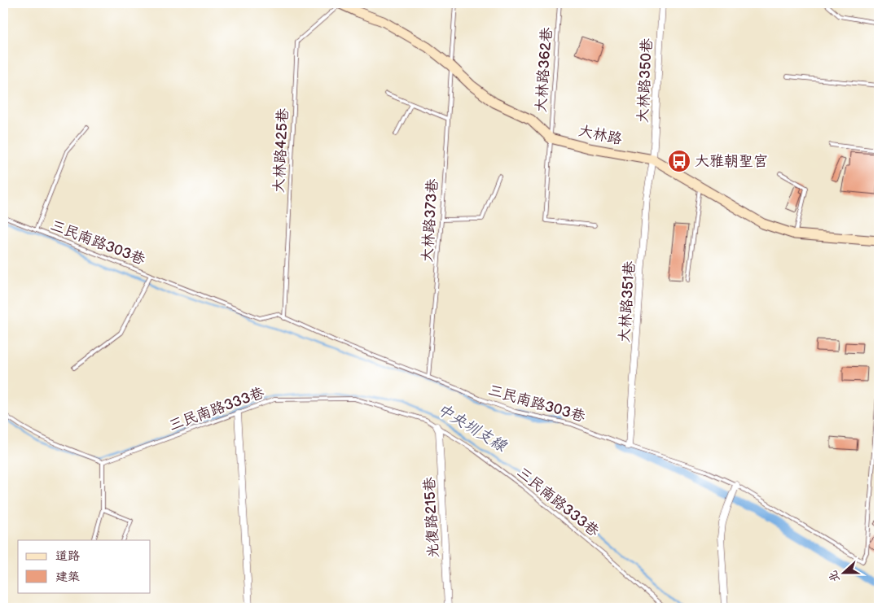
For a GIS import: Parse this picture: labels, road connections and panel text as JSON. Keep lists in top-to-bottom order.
{
  "streets": {
    "street": [
      "大林路350巷",
      "大林路",
      "大林路351巷",
      "光復路215巷"
    ],
    "lane": [
      "大林路362巷",
      "大林路425巷",
      "大林路373巷",
      "三民南路303巷",
      "三民南路333巷"
    ]
  },
  "crossings": [
    ["大林路362巷", "大林路"],
    ["大林路350巷", "大林路"],
    ["大林路350巷", "大林路351巷"],
    ["大林路", "大林路425巷"],
    ["大林路", "大林路373巷"],
    ["大林路", "大林路351巷"],
    ["大林路425巷", "三民南路303巷"],
    ["大林路373巷", "三民南路303巷"],
    ["三民南路303巷", "大林路351巷"],
    ["三民南路333巷", "光復路215巷"]
  ],
  "water": ["中央圳支線"],
  "places": {
    "bus stop": ["大雅朝聖宮"]
  },
  "legend": ["道路", "建築"],
  "north": "left"
}
